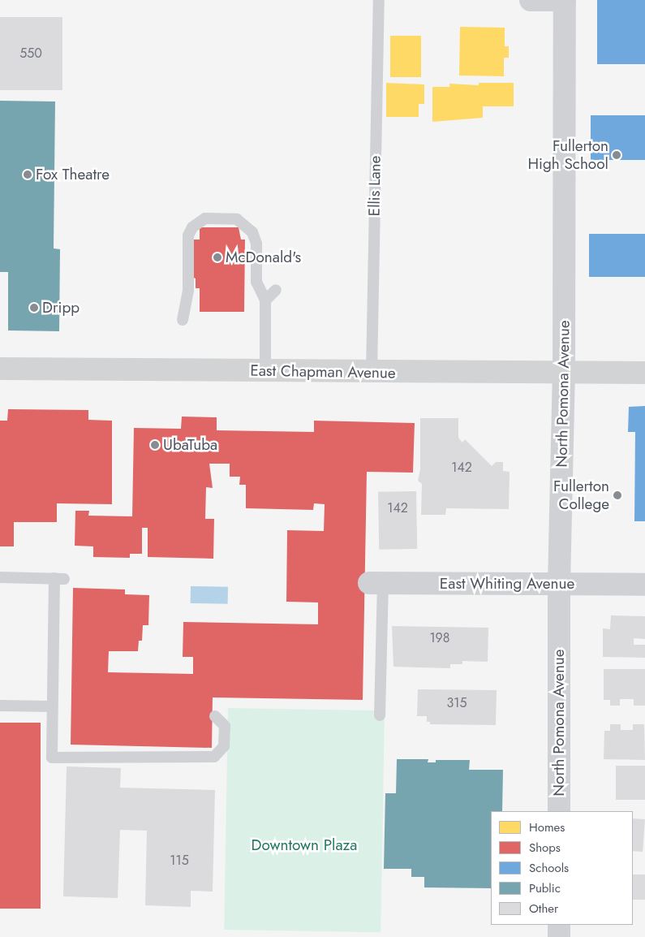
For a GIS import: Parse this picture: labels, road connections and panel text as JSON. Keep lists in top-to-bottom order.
{
  "streets": {
    "main road": ["East Chapman Avenue"],
    "street": ["North Pomona Avenue", "East Whiting Avenue"],
    "lane": ["Ellis Lane"]
  },
  "crossings": [
    ["Ellis Lane", "East Chapman Avenue"],
    ["East Chapman Avenue", "North Pomona Avenue"],
    ["North Pomona Avenue", "East Whiting Avenue"]
  ],
  "parks": ["Downtown Plaza"],
  "places": [
    "Fullerton High School",
    "Fox Theatre",
    "McDonald's",
    "Dripp",
    "UbaTuba",
    "Fullerton College"
  ],
  "house_numbers": [
    "550",
    "142",
    "142",
    "198",
    "315",
    "115"
  ],
  "legend": [
    "Homes",
    "Shops",
    "Schools",
    "Public",
    "Other"
  ]
}
